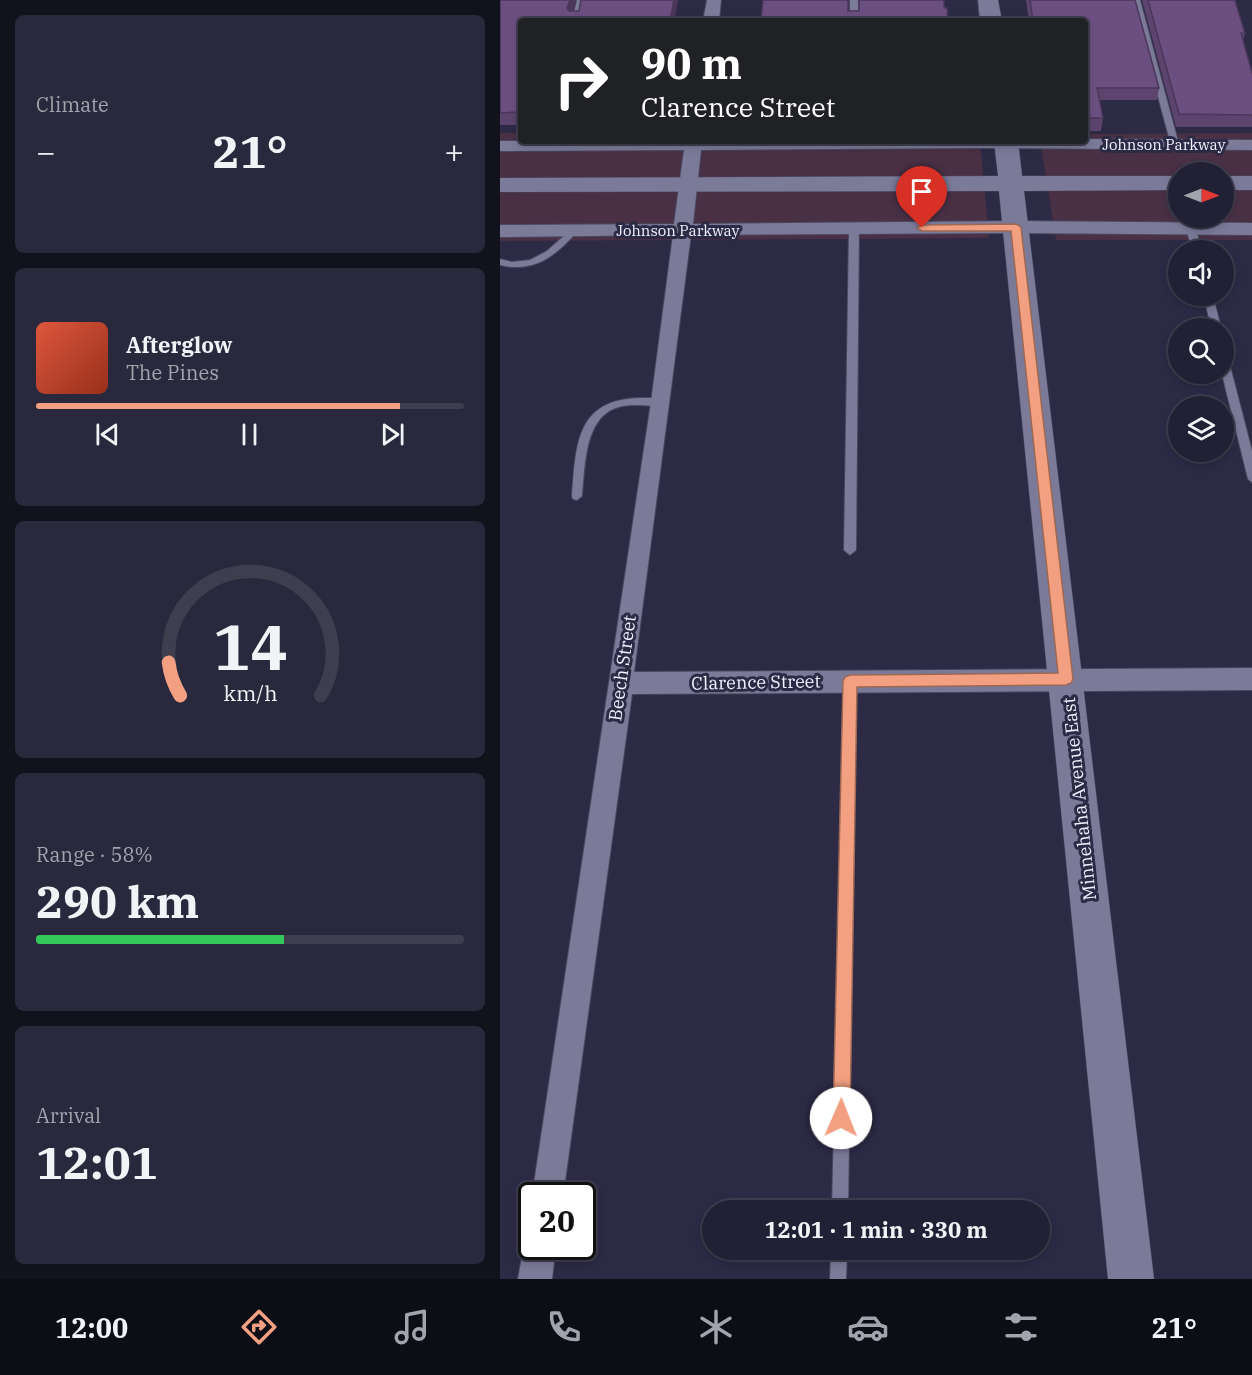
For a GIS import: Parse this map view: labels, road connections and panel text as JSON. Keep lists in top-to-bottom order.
{
  "streets": {
    "main road": ["Minnehaha Avenue East"],
    "street": ["Johnson Parkway", "Beech Street", "Clarence Street"]
  },
  "crossings": [
    ["Johnson Parkway", "Beech Street"],
    ["Johnson Parkway", "Minnehaha Avenue East"],
    ["Beech Street", "Clarence Street"],
    ["Clarence Street", "Minnehaha Avenue East"]
  ],
  "north": "right",
  "page": {
    "tile": [
      "Climate",
      ["Range · 58%", "290 km"],
      ["Arrival", "12:01"]
    ],
    "turn": ["90 m", "Clarence Street"],
    "heat": ["−", "21°", "+"],
    "song": ["Afterglow", "The Pines"],
    "limit": "20",
    "trip": "12:01 · 1 min · 330 m",
    "tabs": ["12:00", "21°"],
    "gauge": ["14", "km/h"]
  }
}
